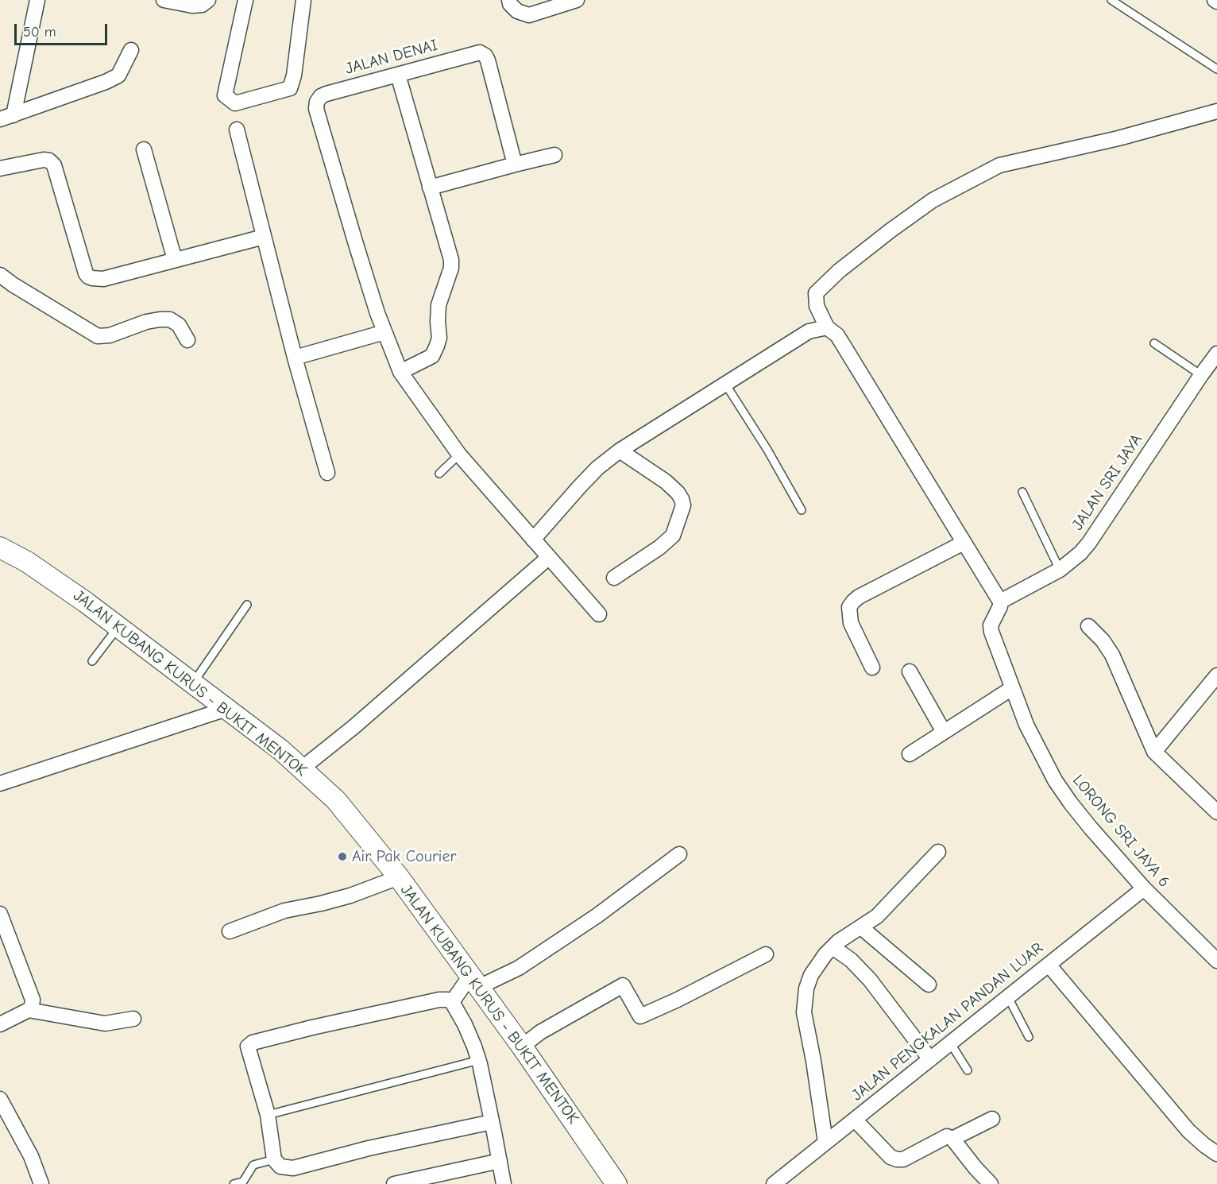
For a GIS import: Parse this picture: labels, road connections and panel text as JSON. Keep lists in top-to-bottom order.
{
  "streets": {
    "main road": ["JALAN KUBANG KURUS - BUKIT MENTOK"],
    "street": [
      "JALAN DENAI",
      "JALAN SRI JAYA",
      "LORONG SRI JAYA 6",
      "JALAN PENGKALAN PANDAN LUAR"
    ]
  },
  "crossings": [
    ["JALAN SRI JAYA", "LORONG SRI JAYA 6"],
    ["LORONG SRI JAYA 6", "JALAN PENGKALAN PANDAN LUAR"]
  ],
  "places": ["Air Pak Courier"],
  "scale_bar": "50 m"
}
